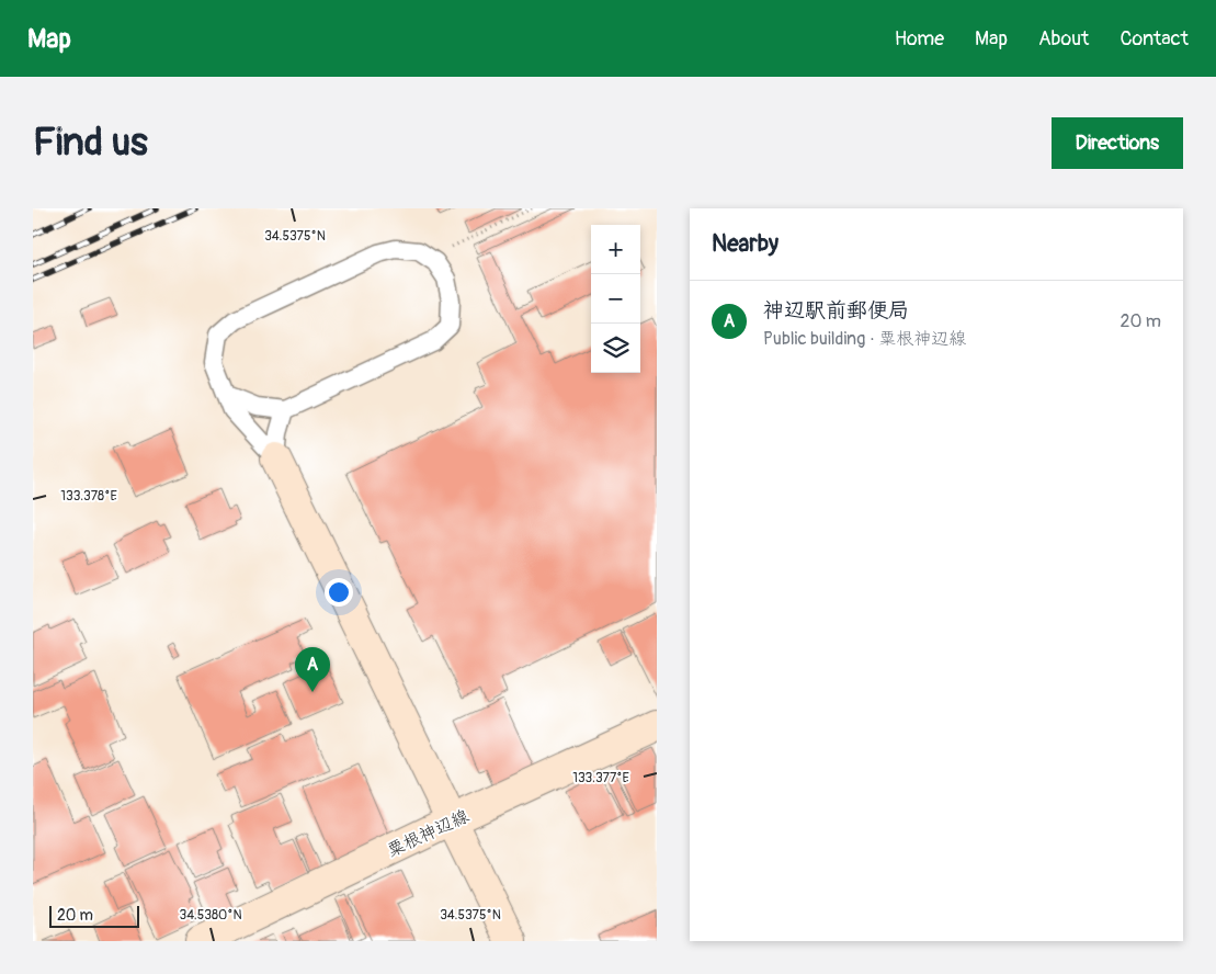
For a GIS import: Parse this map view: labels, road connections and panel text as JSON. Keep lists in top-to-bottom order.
{
  "streets": {
    "street": ["粟根神辺線"]
  },
  "scale_bar": "20 m",
  "page": {
    "header": "Map",
    "nav": [
      "Home",
      "Map",
      "About",
      "Contact"
    ],
    "buttons": "Directions",
    "title": "Find us",
    "heading": "Nearby",
    "map_buttons": ["+", "−"],
    "list": [
      {
        "mark": "A",
        "name": "神辺駅前郵便局",
        "note": "Public building · 粟根神辺線",
        "value": "20 m"
      }
    ],
    "pins": "A",
    "scale": "20 m"
  },
  "coordinates": [
    "34.5375°N",
    "133.378°E",
    "133.377°E",
    "34.5380°N"
  ]
}
